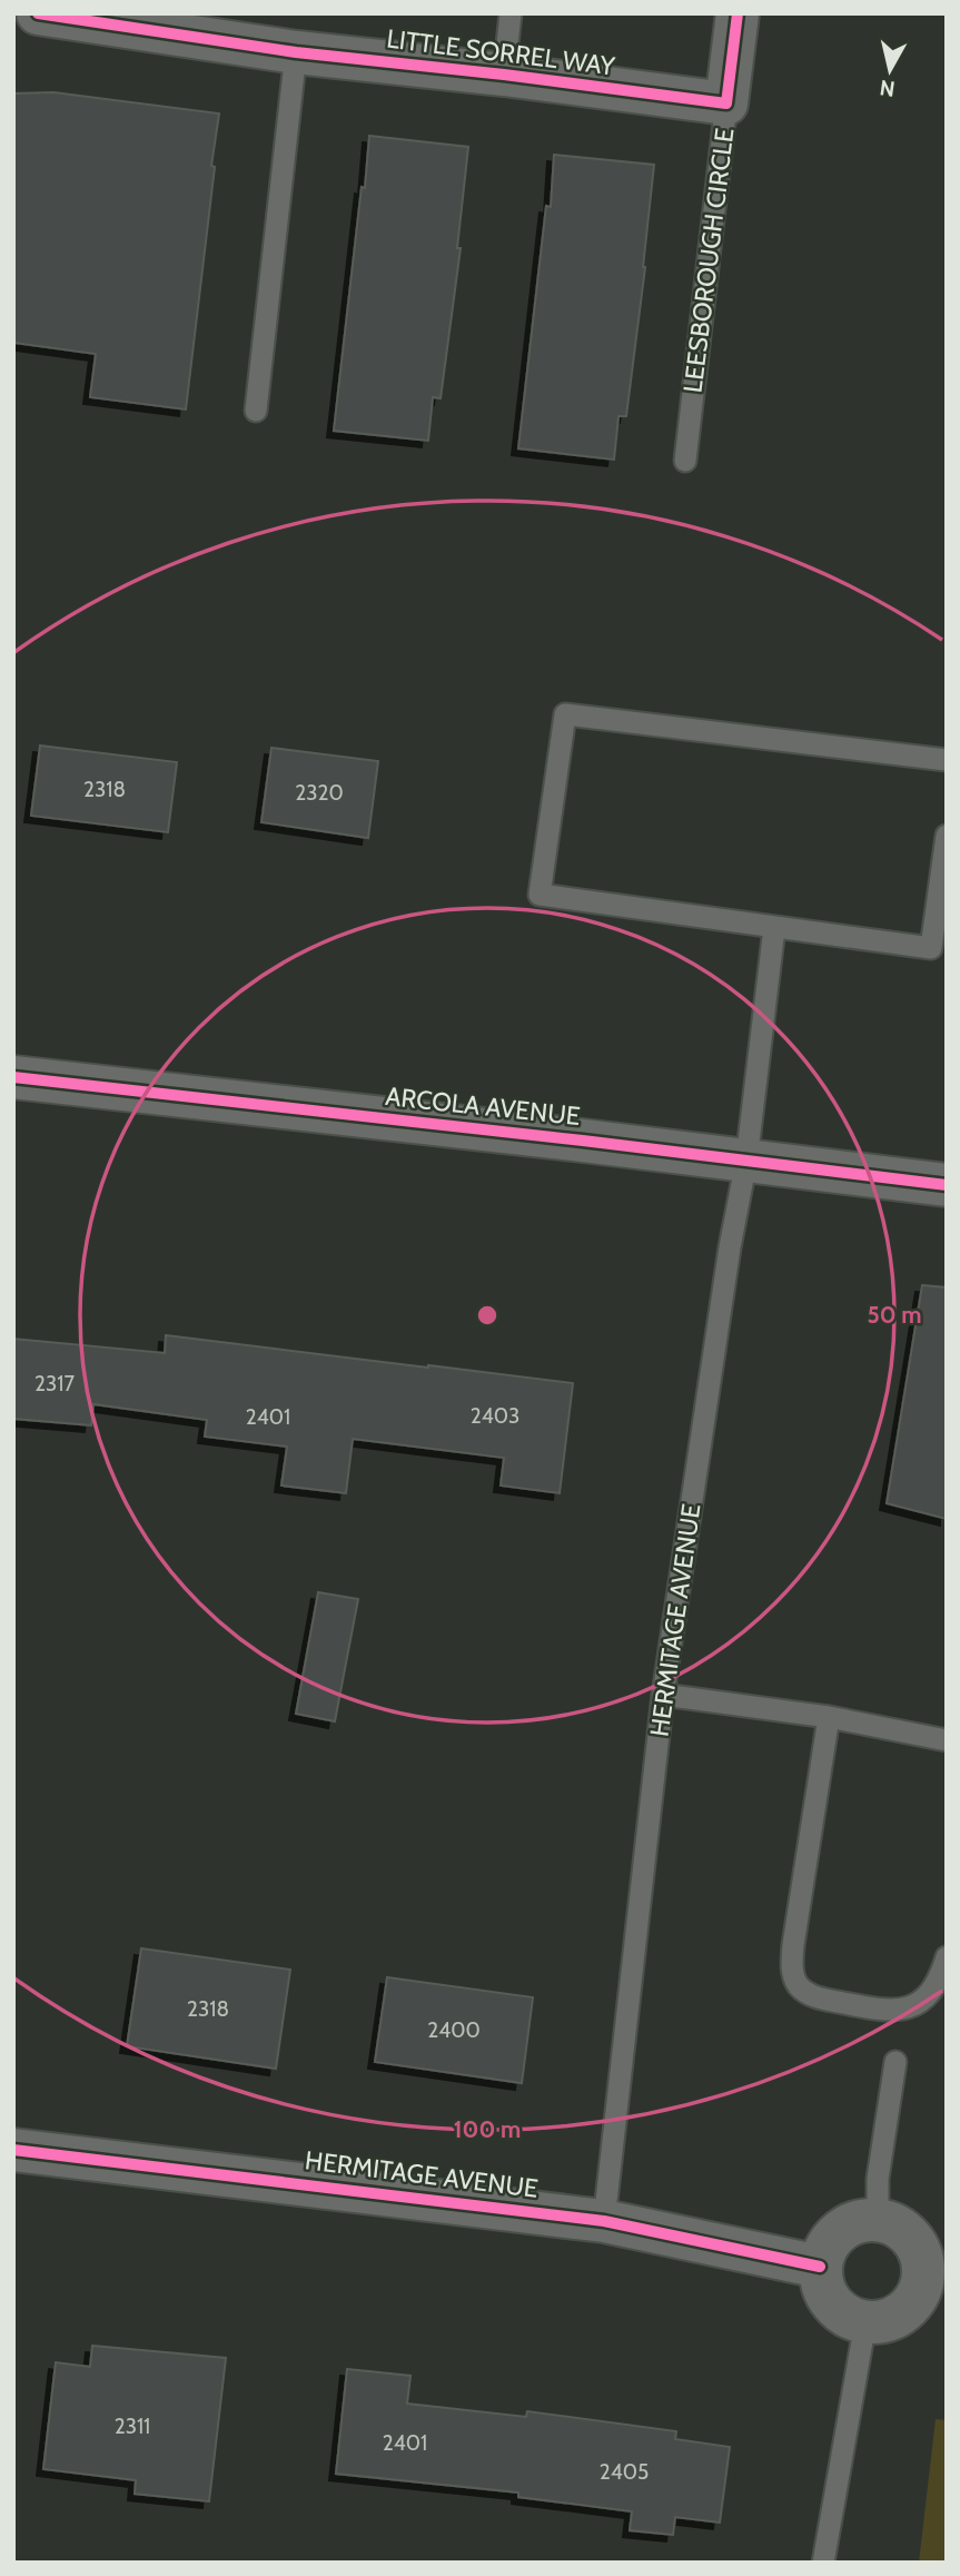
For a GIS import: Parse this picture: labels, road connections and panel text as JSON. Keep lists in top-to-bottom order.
{
  "streets": {
    "street": [
      "LITTLE SORREL WAY",
      "LEESBOROUGH CIRCLE",
      "ARCOLA AVENUE",
      "HERMITAGE AVENUE"
    ]
  },
  "crossings": [
    ["LITTLE SORREL WAY", "LEESBOROUGH CIRCLE"],
    ["ARCOLA AVENUE", "HERMITAGE AVENUE"]
  ],
  "house_numbers": [
    "2318",
    "2320",
    "2317",
    "2403",
    "2401",
    "2318",
    "2400",
    "2311",
    "2401",
    "2405"
  ],
  "north": "bottom",
  "rings": ["50 m", "100 m"]
}
